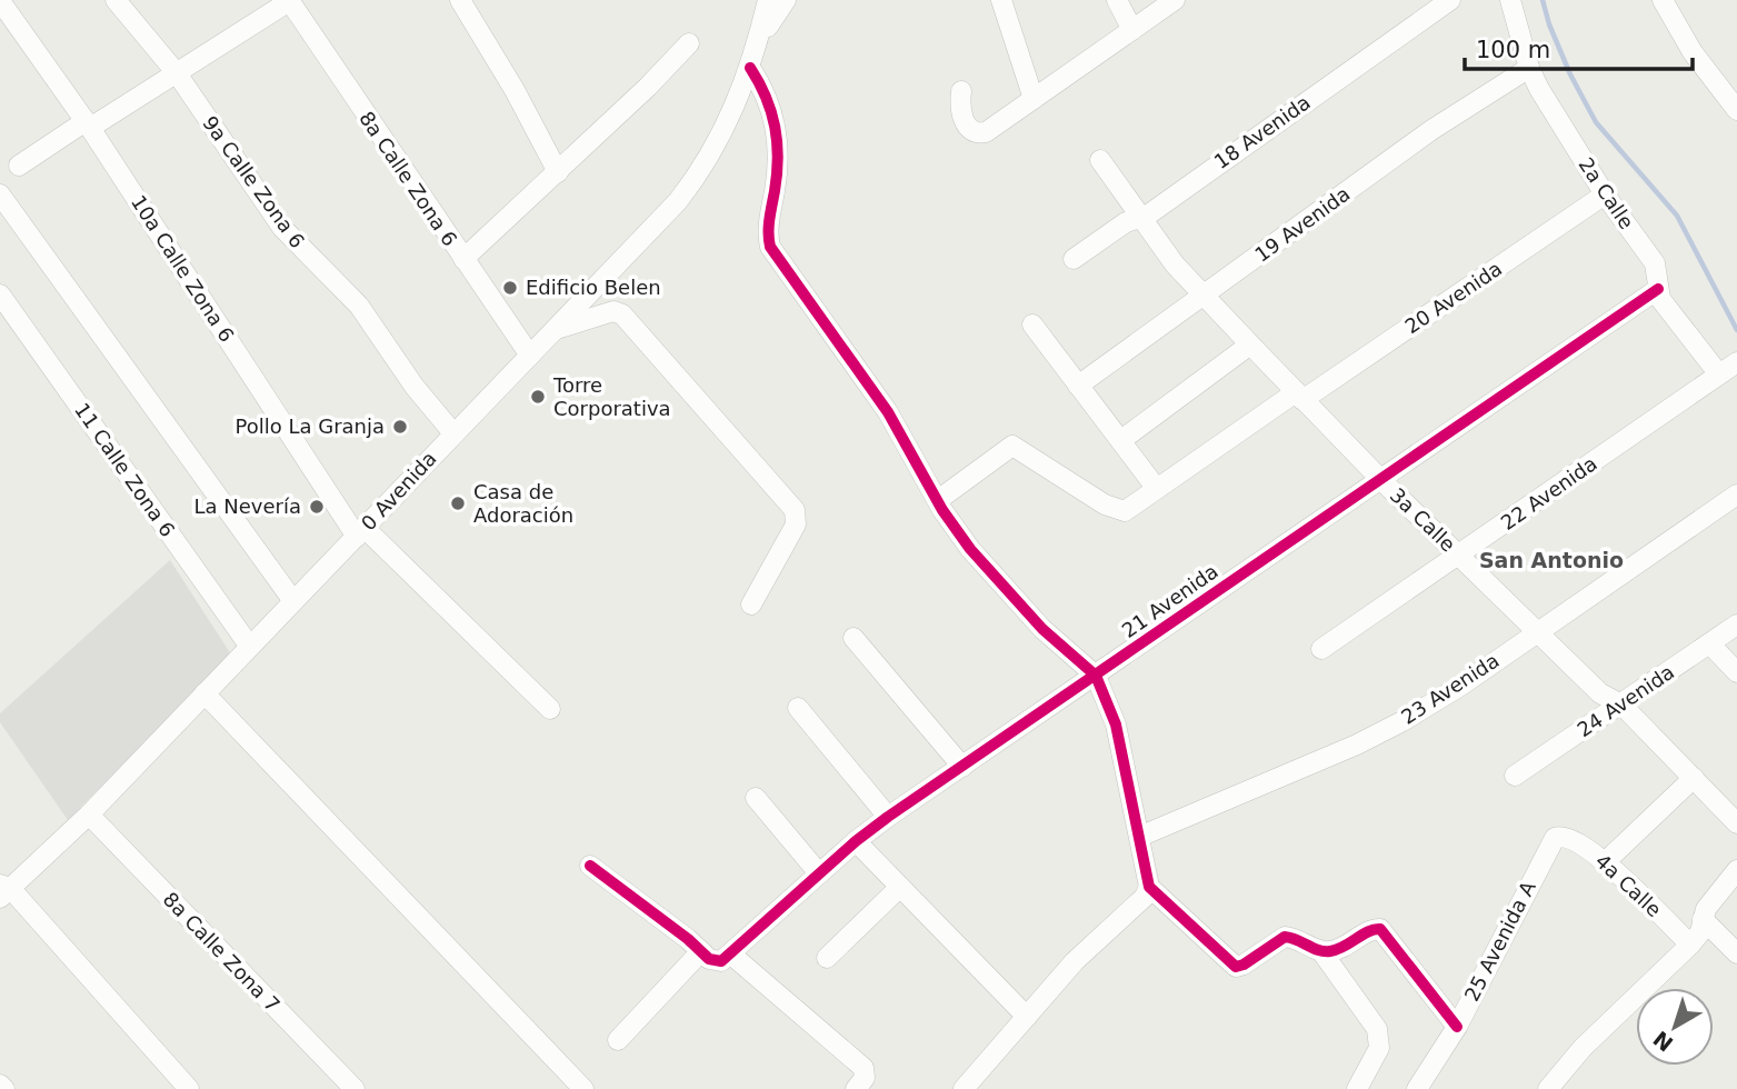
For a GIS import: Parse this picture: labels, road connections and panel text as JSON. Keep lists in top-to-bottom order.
{
  "streets": {
    "street": [
      "18 Avenida",
      "8a Calle Zona 6",
      "9a Calle Zona 6",
      "2a Calle",
      "19 Avenida",
      "10a Calle Zona 6",
      "20 Avenida",
      "11 Calle Zona 6",
      "0 Avenida",
      "22 Avenida",
      "3a Calle",
      "21 Avenida",
      "23 Avenida",
      "24 Avenida",
      "4a Calle",
      "25 Avenida A",
      "8a Calle Zona 7"
    ]
  },
  "crossings": [
    ["18 Avenida", "3a Calle"],
    ["8a Calle Zona 6", "0 Avenida"],
    ["9a Calle Zona 6", "0 Avenida"],
    ["2a Calle", "19 Avenida"],
    ["2a Calle", "20 Avenida"],
    ["2a Calle", "22 Avenida"],
    ["2a Calle", "21 Avenida"],
    ["19 Avenida", "3a Calle"],
    ["10a Calle Zona 6", "0 Avenida"],
    ["20 Avenida", "3a Calle"],
    ["11 Calle Zona 6", "0 Avenida"],
    ["0 Avenida", "8a Calle Zona 7"],
    ["22 Avenida", "3a Calle"],
    ["3a Calle", "21 Avenida"],
    ["3a Calle", "23 Avenida"],
    ["3a Calle", "24 Avenida"],
    ["4a Calle", "25 Avenida A"]
  ],
  "districts": ["San Antonio"],
  "places": [
    "Edificio Belen",
    "Torre Corporativa",
    "Pollo La Granja",
    "Casa de Adoración",
    "La Nevería"
  ],
  "scale_bar": "100 m",
  "north": "bottom left"
}
